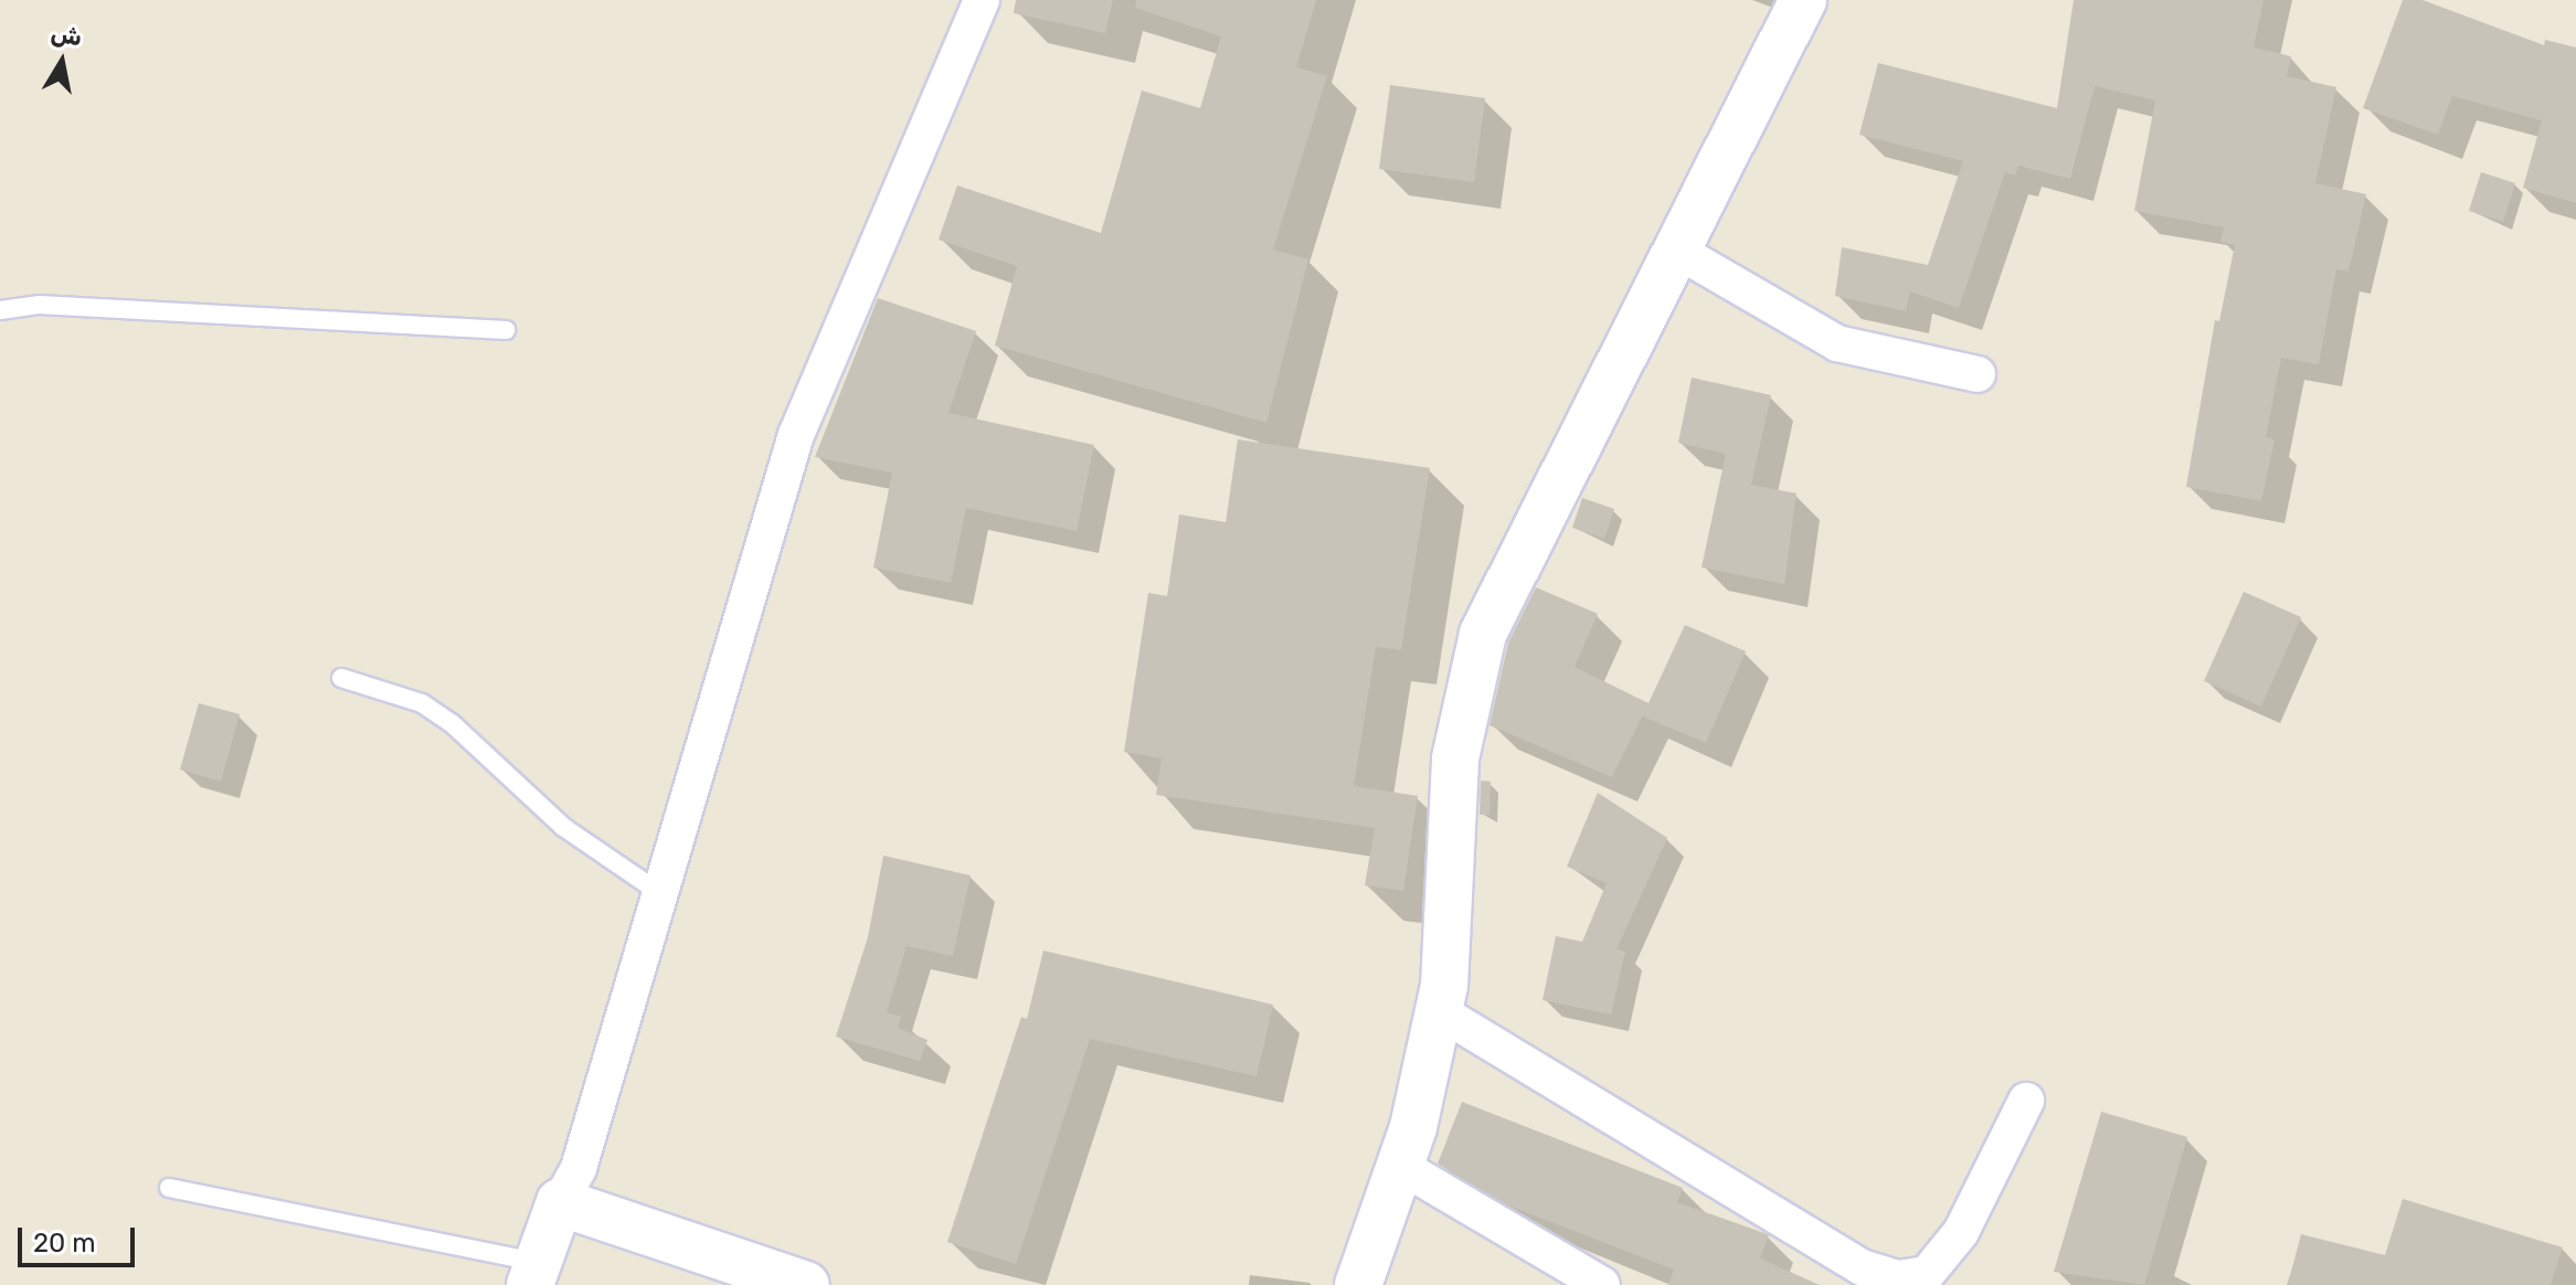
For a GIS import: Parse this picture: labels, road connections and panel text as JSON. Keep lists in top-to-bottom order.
{
  "scale_bar": "20 m",
  "north": "top"
}
